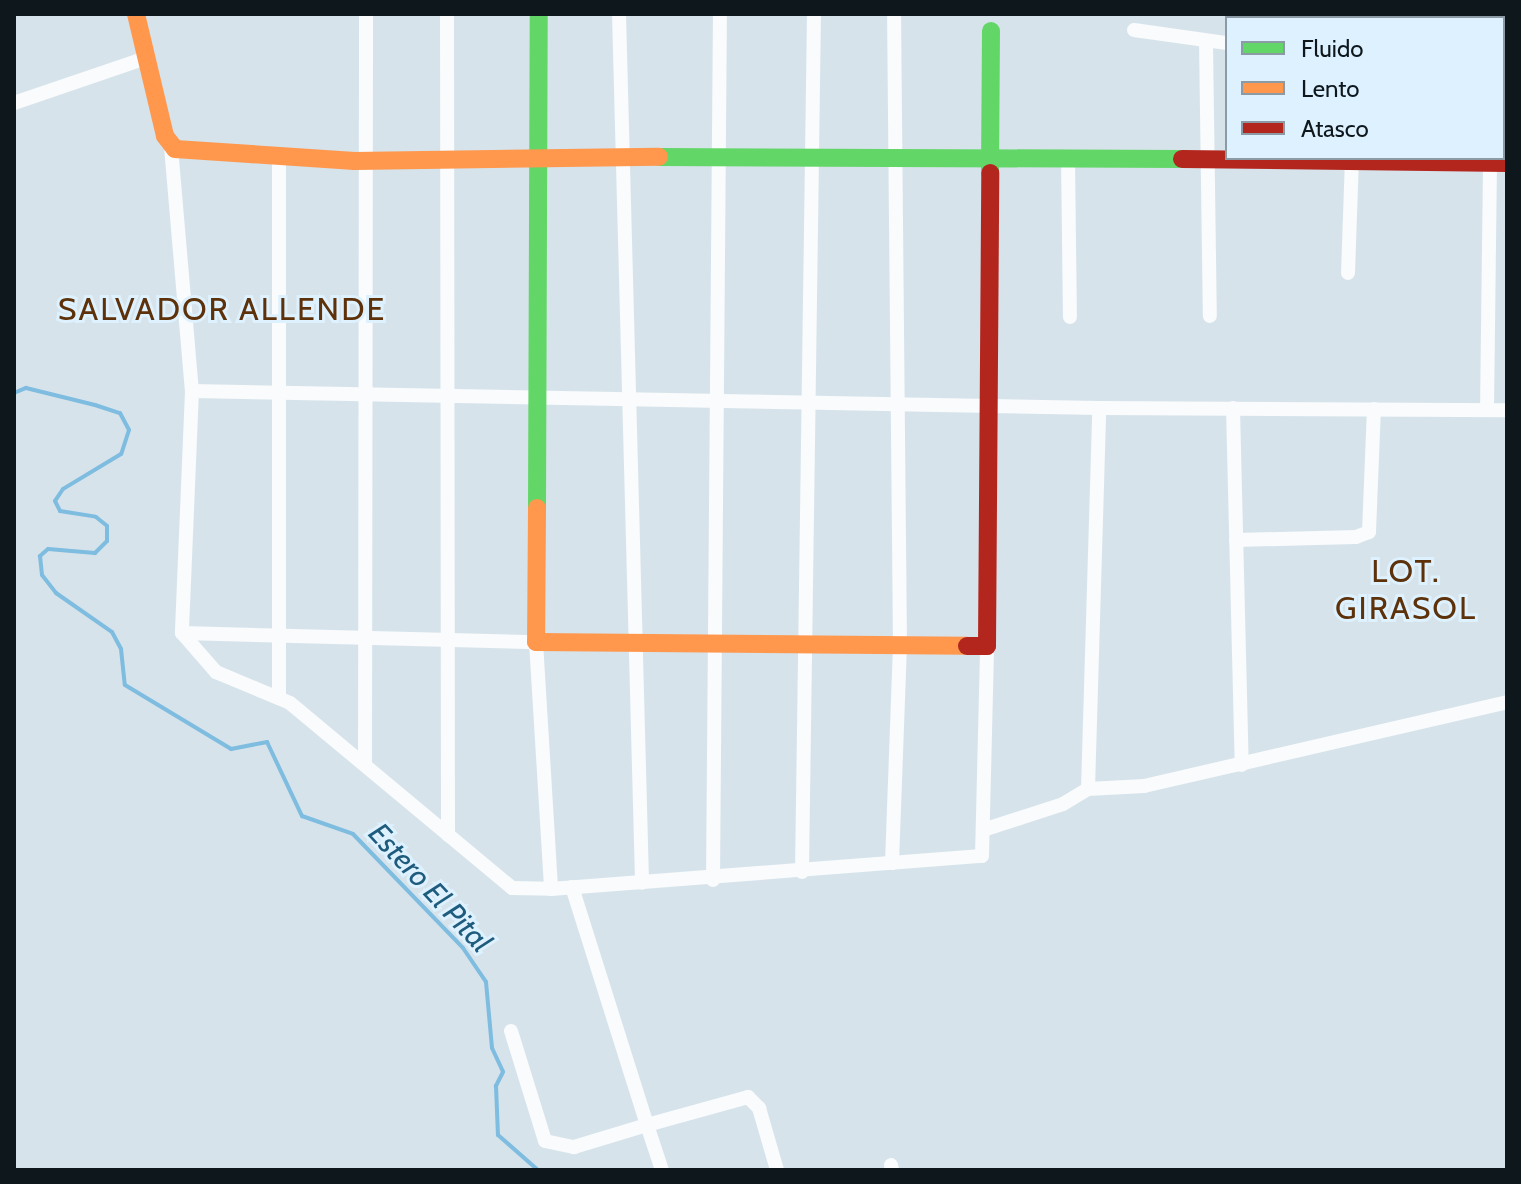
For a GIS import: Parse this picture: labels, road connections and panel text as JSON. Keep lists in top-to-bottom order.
{
  "districts": ["SALVADOR ALLENDE", "LOT. GIRASOL"],
  "water": ["Estero El Pital"],
  "legend": ["Fluido", "Lento", "Atasco"]
}
